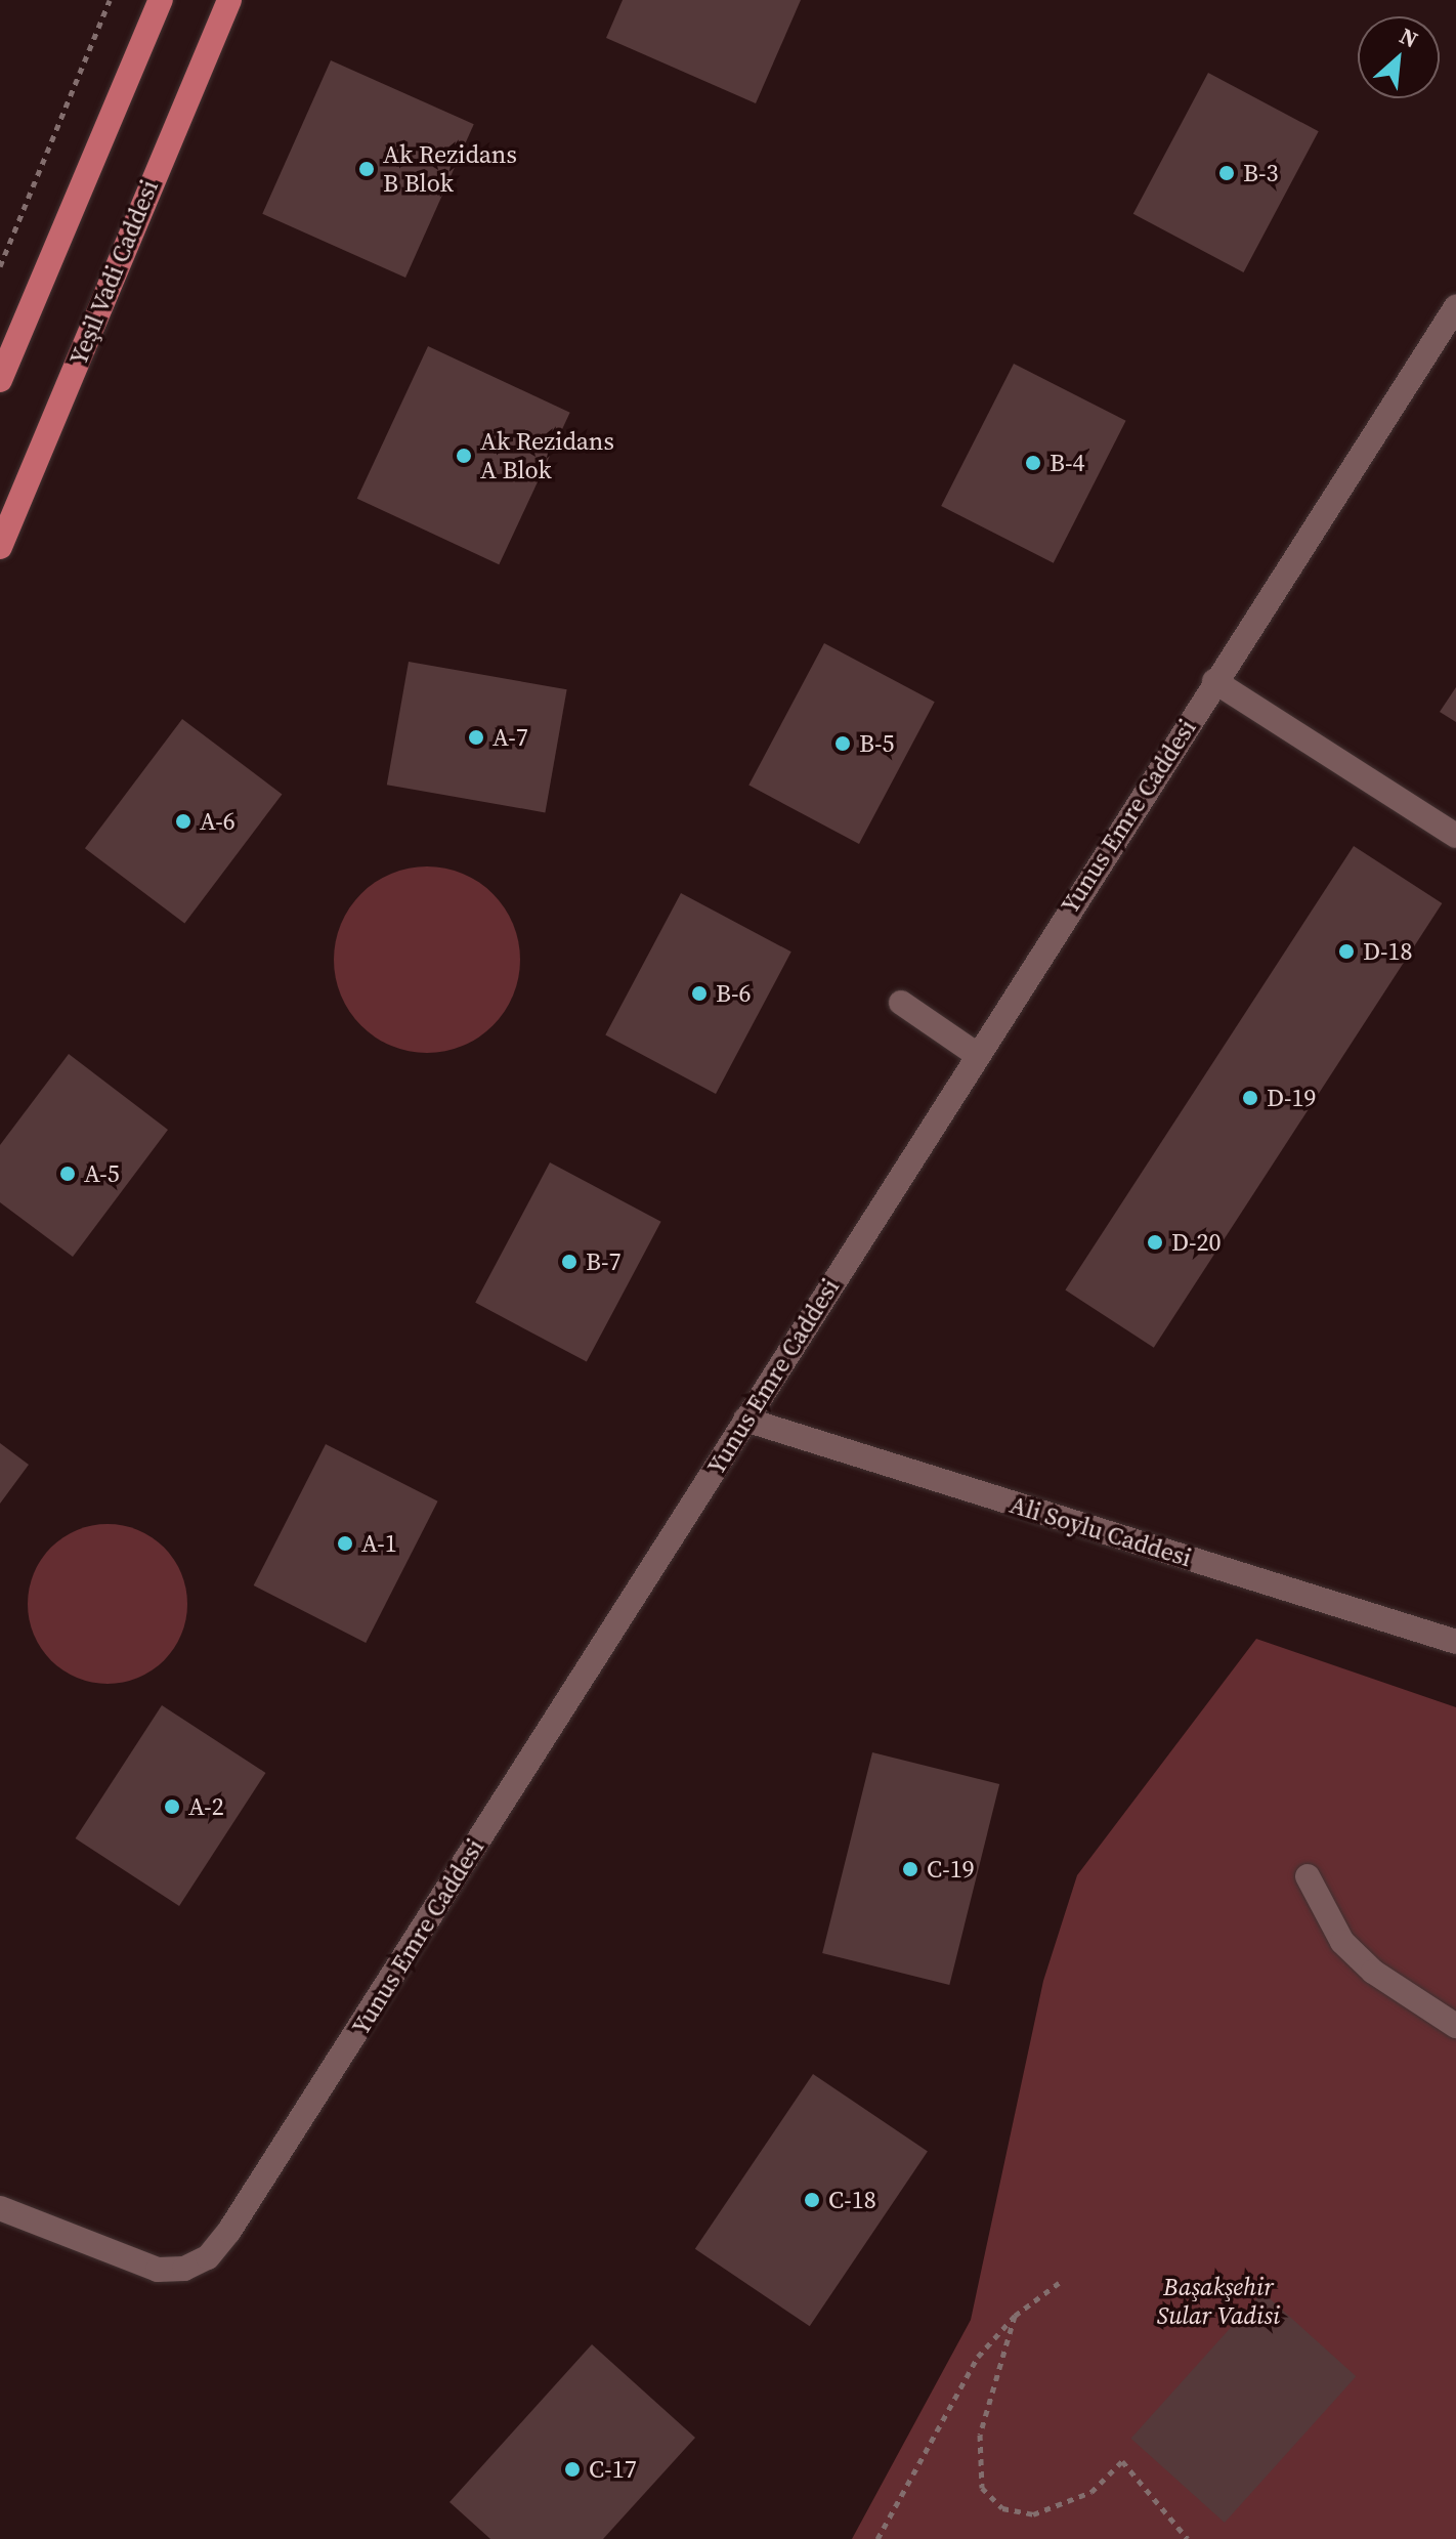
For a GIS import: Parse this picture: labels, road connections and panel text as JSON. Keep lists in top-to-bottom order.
{
  "streets": {
    "main road": ["Yeşil Vadi Caddesi"],
    "street": ["Yunus Emre Caddesi", "Ali Soylu Caddesi"]
  },
  "crossings": [
    ["Yunus Emre Caddesi", "Ali Soylu Caddesi"]
  ],
  "parks": ["Başakşehir Sular Vadisi"],
  "places": [
    "Ak Rezidans B Blok",
    "B-3",
    "Ak Rezidans A Blok",
    "B-4",
    "A-7",
    "B-5",
    "A-6",
    "D-18",
    "B-6",
    "D-19",
    "A-5",
    "D-20",
    "B-7",
    "A-1",
    "A-2",
    "C-19",
    "C-18",
    "C-17"
  ],
  "north": "top right"
}
